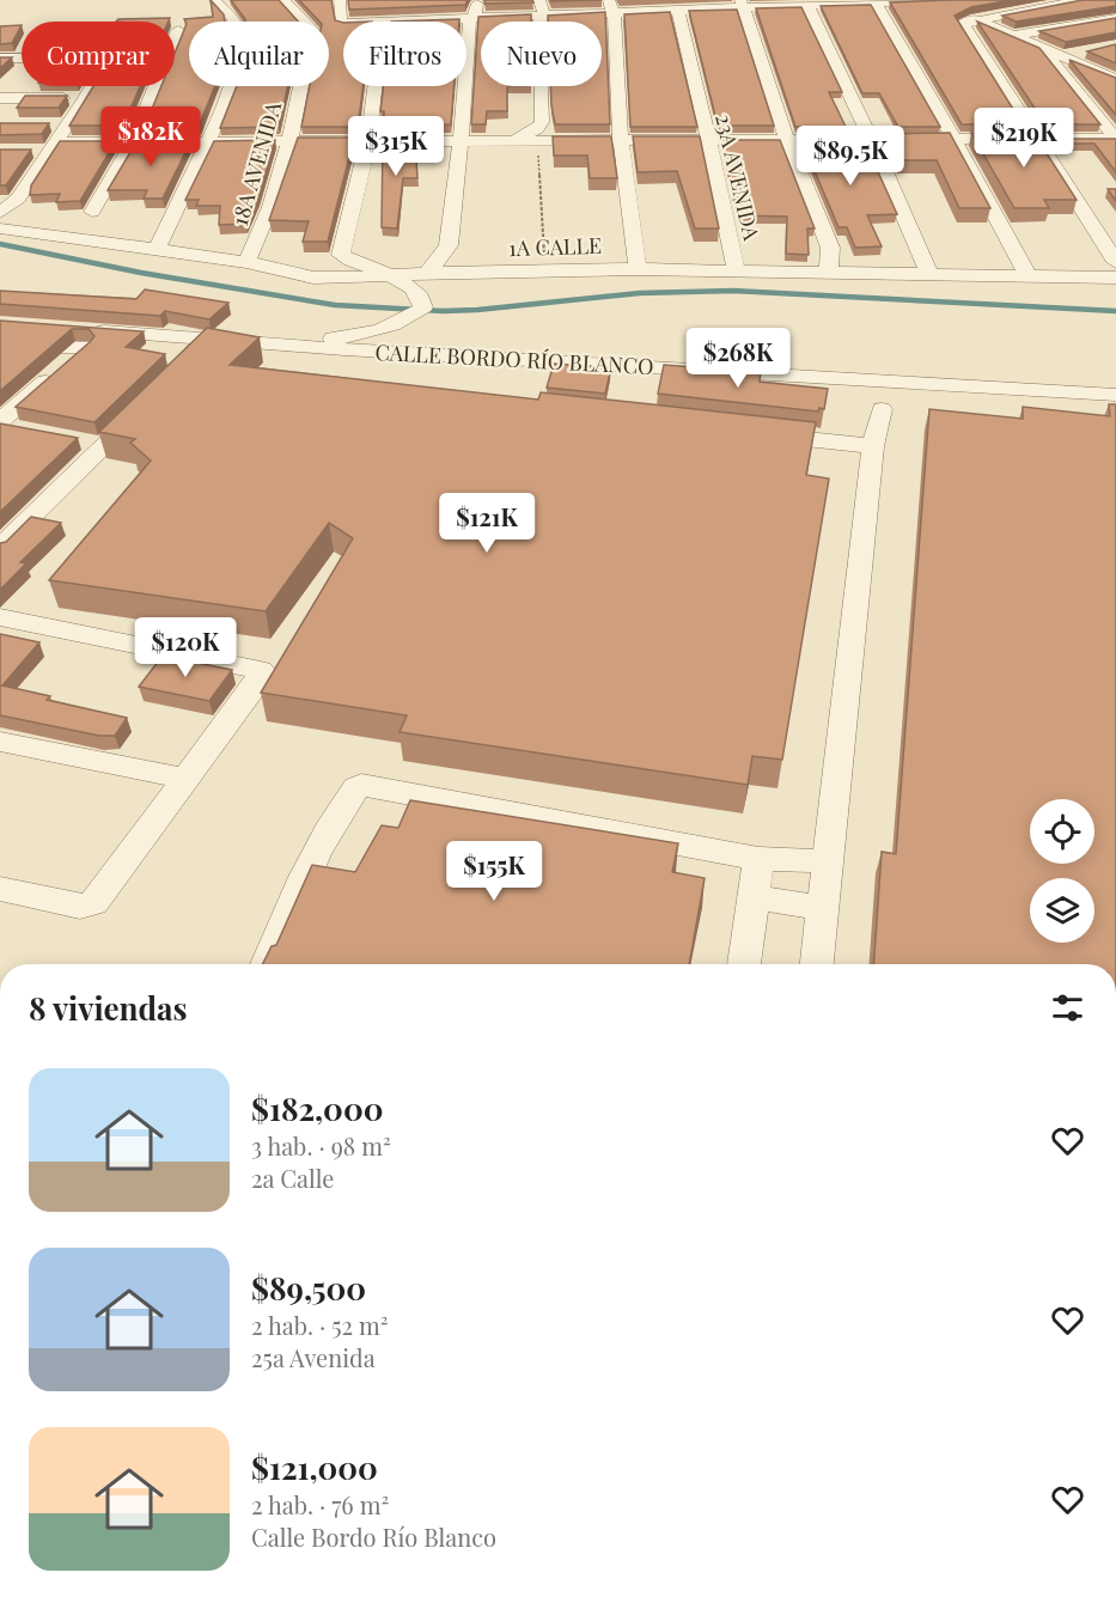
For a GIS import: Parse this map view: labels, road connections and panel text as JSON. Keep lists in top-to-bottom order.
{
  "streets": {
    "street": [
      "18A AVENIDA",
      "23A AVENIDA",
      "1A CALLE",
      "CALLE BORDO RÍO BLANCO"
    ]
  },
  "crossings": [
    ["18A AVENIDA", "1A CALLE"],
    ["23A AVENIDA", "1A CALLE"]
  ],
  "page": {
    "chip": [
      "Comprar",
      "Alquilar",
      "Filtros",
      "Nuevo"
    ],
    "price": [
      "$182K",
      "$219K",
      "$315K",
      "$89.5K",
      "$268K",
      "$121K",
      "$120K",
      "$155K"
    ],
    "heading": "8 viviendas",
    "list": [
      {
        "name": "$182,000",
        "note": "3 hab. · 98 m² · 2a Calle"
      },
      {
        "name": "$89,500",
        "note": "2 hab. · 52 m² · 25a Avenida"
      },
      {
        "name": "$121,000",
        "note": "2 hab. · 76 m² · Calle Bordo Río Blanco"
      }
    ]
  }
}
